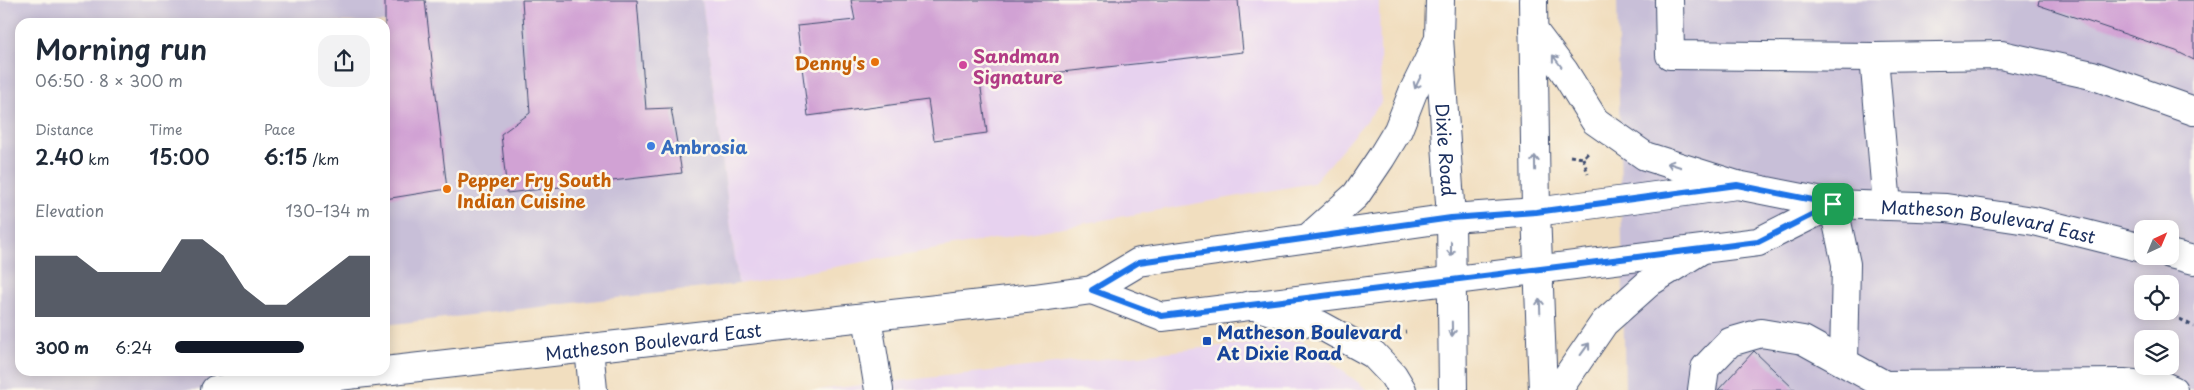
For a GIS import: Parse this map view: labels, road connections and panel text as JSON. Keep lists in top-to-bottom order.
{
  "streets": {
    "street": ["Dixie Road", "Matheson Boulevard East"]
  },
  "crossings": [
    ["Dixie Road", "Matheson Boulevard East"]
  ],
  "places": {
    "other": [
      "Denny's",
      "Sandman Signature",
      "Ambrosia",
      "Pepper Fry South Indian Cuisine"
    ],
    "transit": ["Matheson Boulevard At Dixie Road"]
  },
  "north": "top right",
  "page": {
    "heading": ["Morning run", "06:50 · 8 × 300 m"],
    "stats": [
      ["Distance", "2.40 km"],
      ["Time", "15:00"],
      ["Pace", "6:15 /km"]
    ],
    "chart": ["Elevation", "130–134 m"],
    "list": [
      {
        "name": "300 m",
        "note": "6:24"
      }
    ]
  }
}
